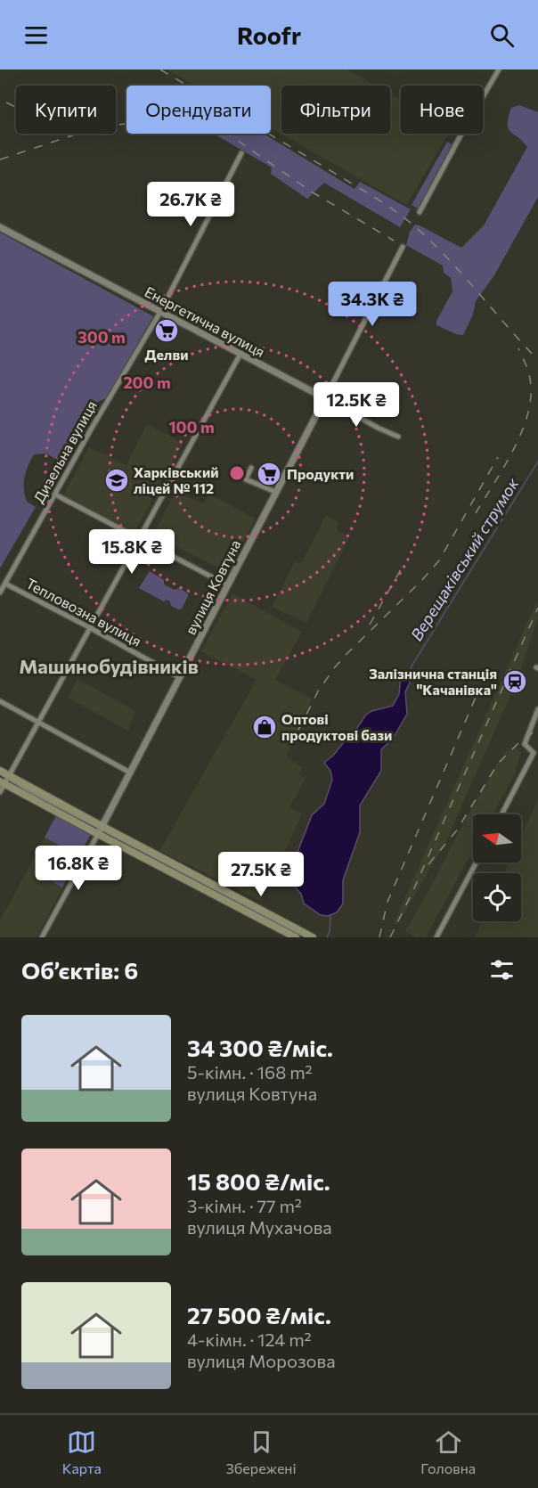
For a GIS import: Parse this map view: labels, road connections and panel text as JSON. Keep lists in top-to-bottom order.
{
  "streets": {
    "street": [
      "Енергетична вулиця",
      "Дизельна вулиця",
      "вулиця Ковтуна",
      "Тепловозна вулиця"
    ]
  },
  "crossings": [
    ["Енергетична вулиця", "Дизельна вулиця"],
    ["Енергетична вулиця", "вулиця Ковтуна"],
    ["Дизельна вулиця", "Тепловозна вулиця"],
    ["вулиця Ковтуна", "Тепловозна вулиця"]
  ],
  "districts": ["Машинобудівників"],
  "water": ["Верещаківський струмок"],
  "places": {
    "supermarket": ["Делви", "Продукти"],
    "school or university": ["Харківський ліцей № 112"],
    "station": ["Залізнична станція \"Качанівка\""],
    "shop": ["Оптові продуктові бази"]
  },
  "north": "left",
  "page": {
    "header": "Roofr",
    "chip": [
      "Купити",
      "Орендувати",
      "Фільтри",
      "Нове"
    ],
    "price": [
      "26.7K ₴",
      "34.3K ₴",
      "12.5K ₴",
      "15.8K ₴",
      "16.8K ₴",
      "27.5K ₴"
    ],
    "heading": "Об’єктів: 6",
    "list": [
      {
        "name": "34 300 ₴/міс.",
        "note": "5-кімн. · 168 m² · вулиця Ковтуна"
      },
      {
        "name": "15 800 ₴/міс.",
        "note": "3-кімн. · 77 m² · вулиця Мухачова"
      },
      {
        "name": "27 500 ₴/міс.",
        "note": "4-кімн. · 124 m² · вулиця Морозова"
      }
    ],
    "tabs": ["Карта", "Збережені", "Головна"]
  },
  "rings": ["300 m", "200 m", "100 m"]
}
